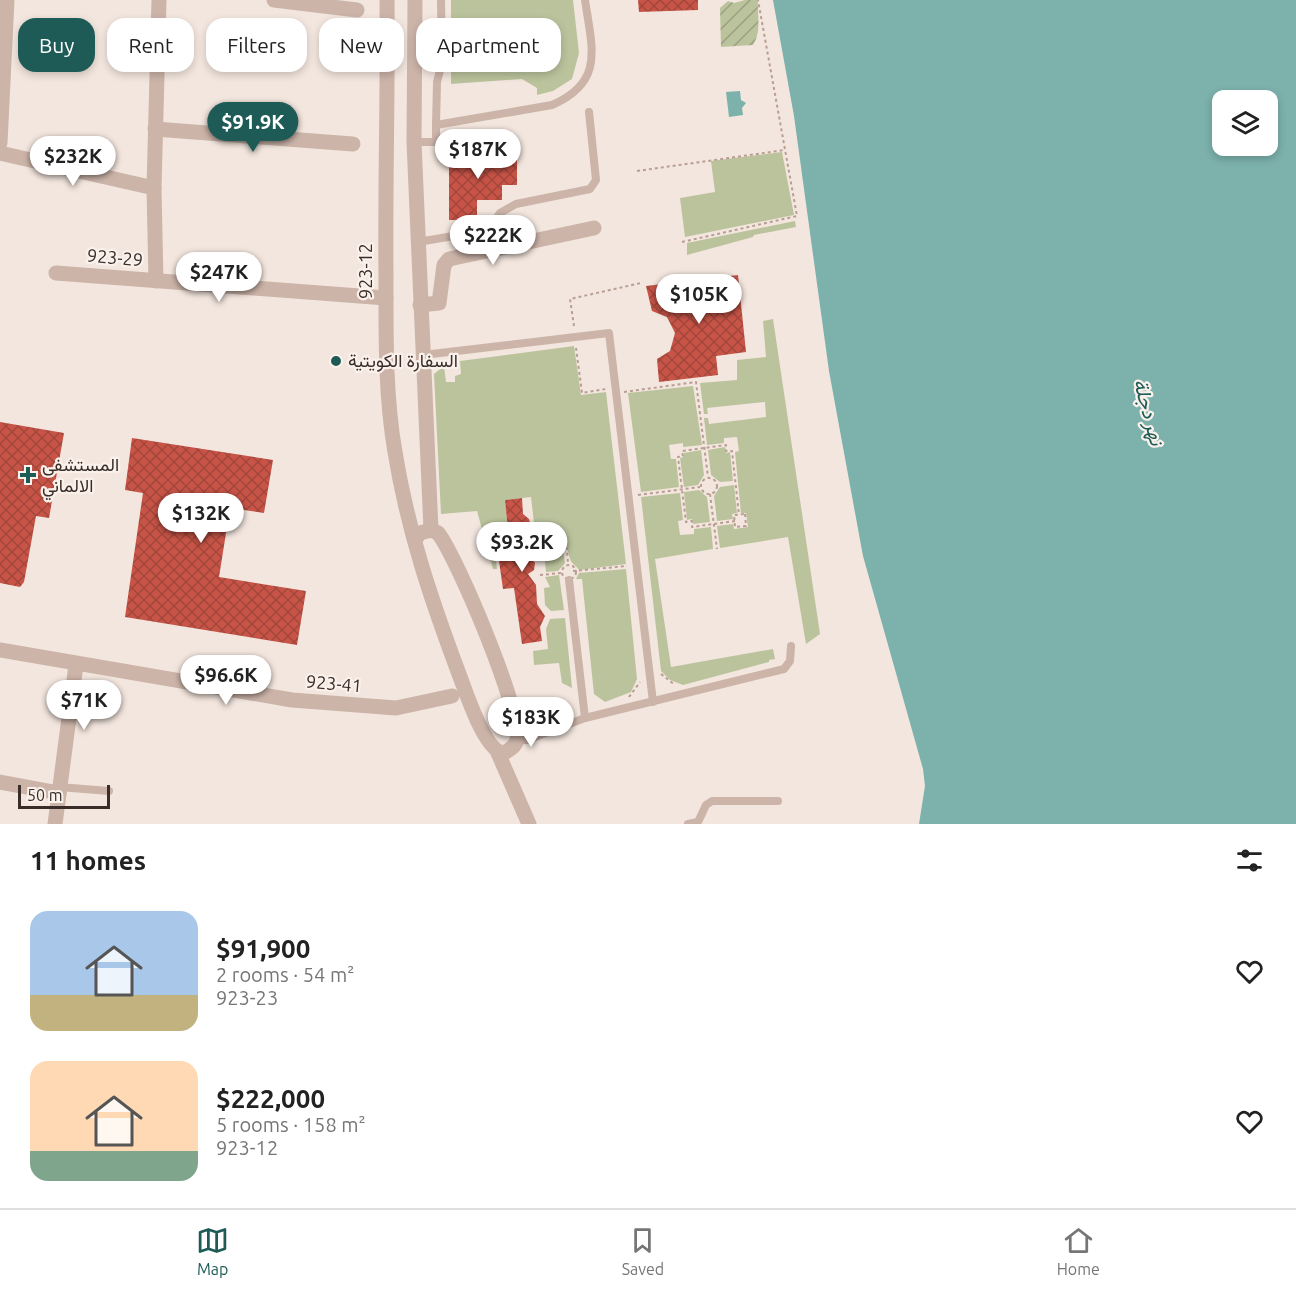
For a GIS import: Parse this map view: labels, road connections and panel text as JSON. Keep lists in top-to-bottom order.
{
  "streets": {
    "street": ["923-29", "923-12", "923-41"]
  },
  "crossings": [
    ["923-29", "923-12"]
  ],
  "water": ["نهر دجلة"],
  "places": {
    "other": ["السفارة الكويتية"],
    "health": ["المستشفى الالماني"]
  },
  "scale_bar": "50 m",
  "page": {
    "chip": [
      "Buy",
      "Rent",
      "Filters",
      "New",
      "Apartment"
    ],
    "price": [
      "$91.9K",
      "$187K",
      "$232K",
      "$222K",
      "$247K",
      "$105K",
      "$132K",
      "$93.2K",
      "$96.6K",
      "$71K",
      "$183K"
    ],
    "scale": "50 m",
    "heading": "11 homes",
    "list": [
      {
        "name": "$91,900",
        "note": "2 rooms · 54 m² · 923-23"
      },
      {
        "name": "$222,000",
        "note": "5 rooms · 158 m² · 923-12"
      }
    ],
    "tabs": ["Map", "Saved", "Home"]
  }
}
